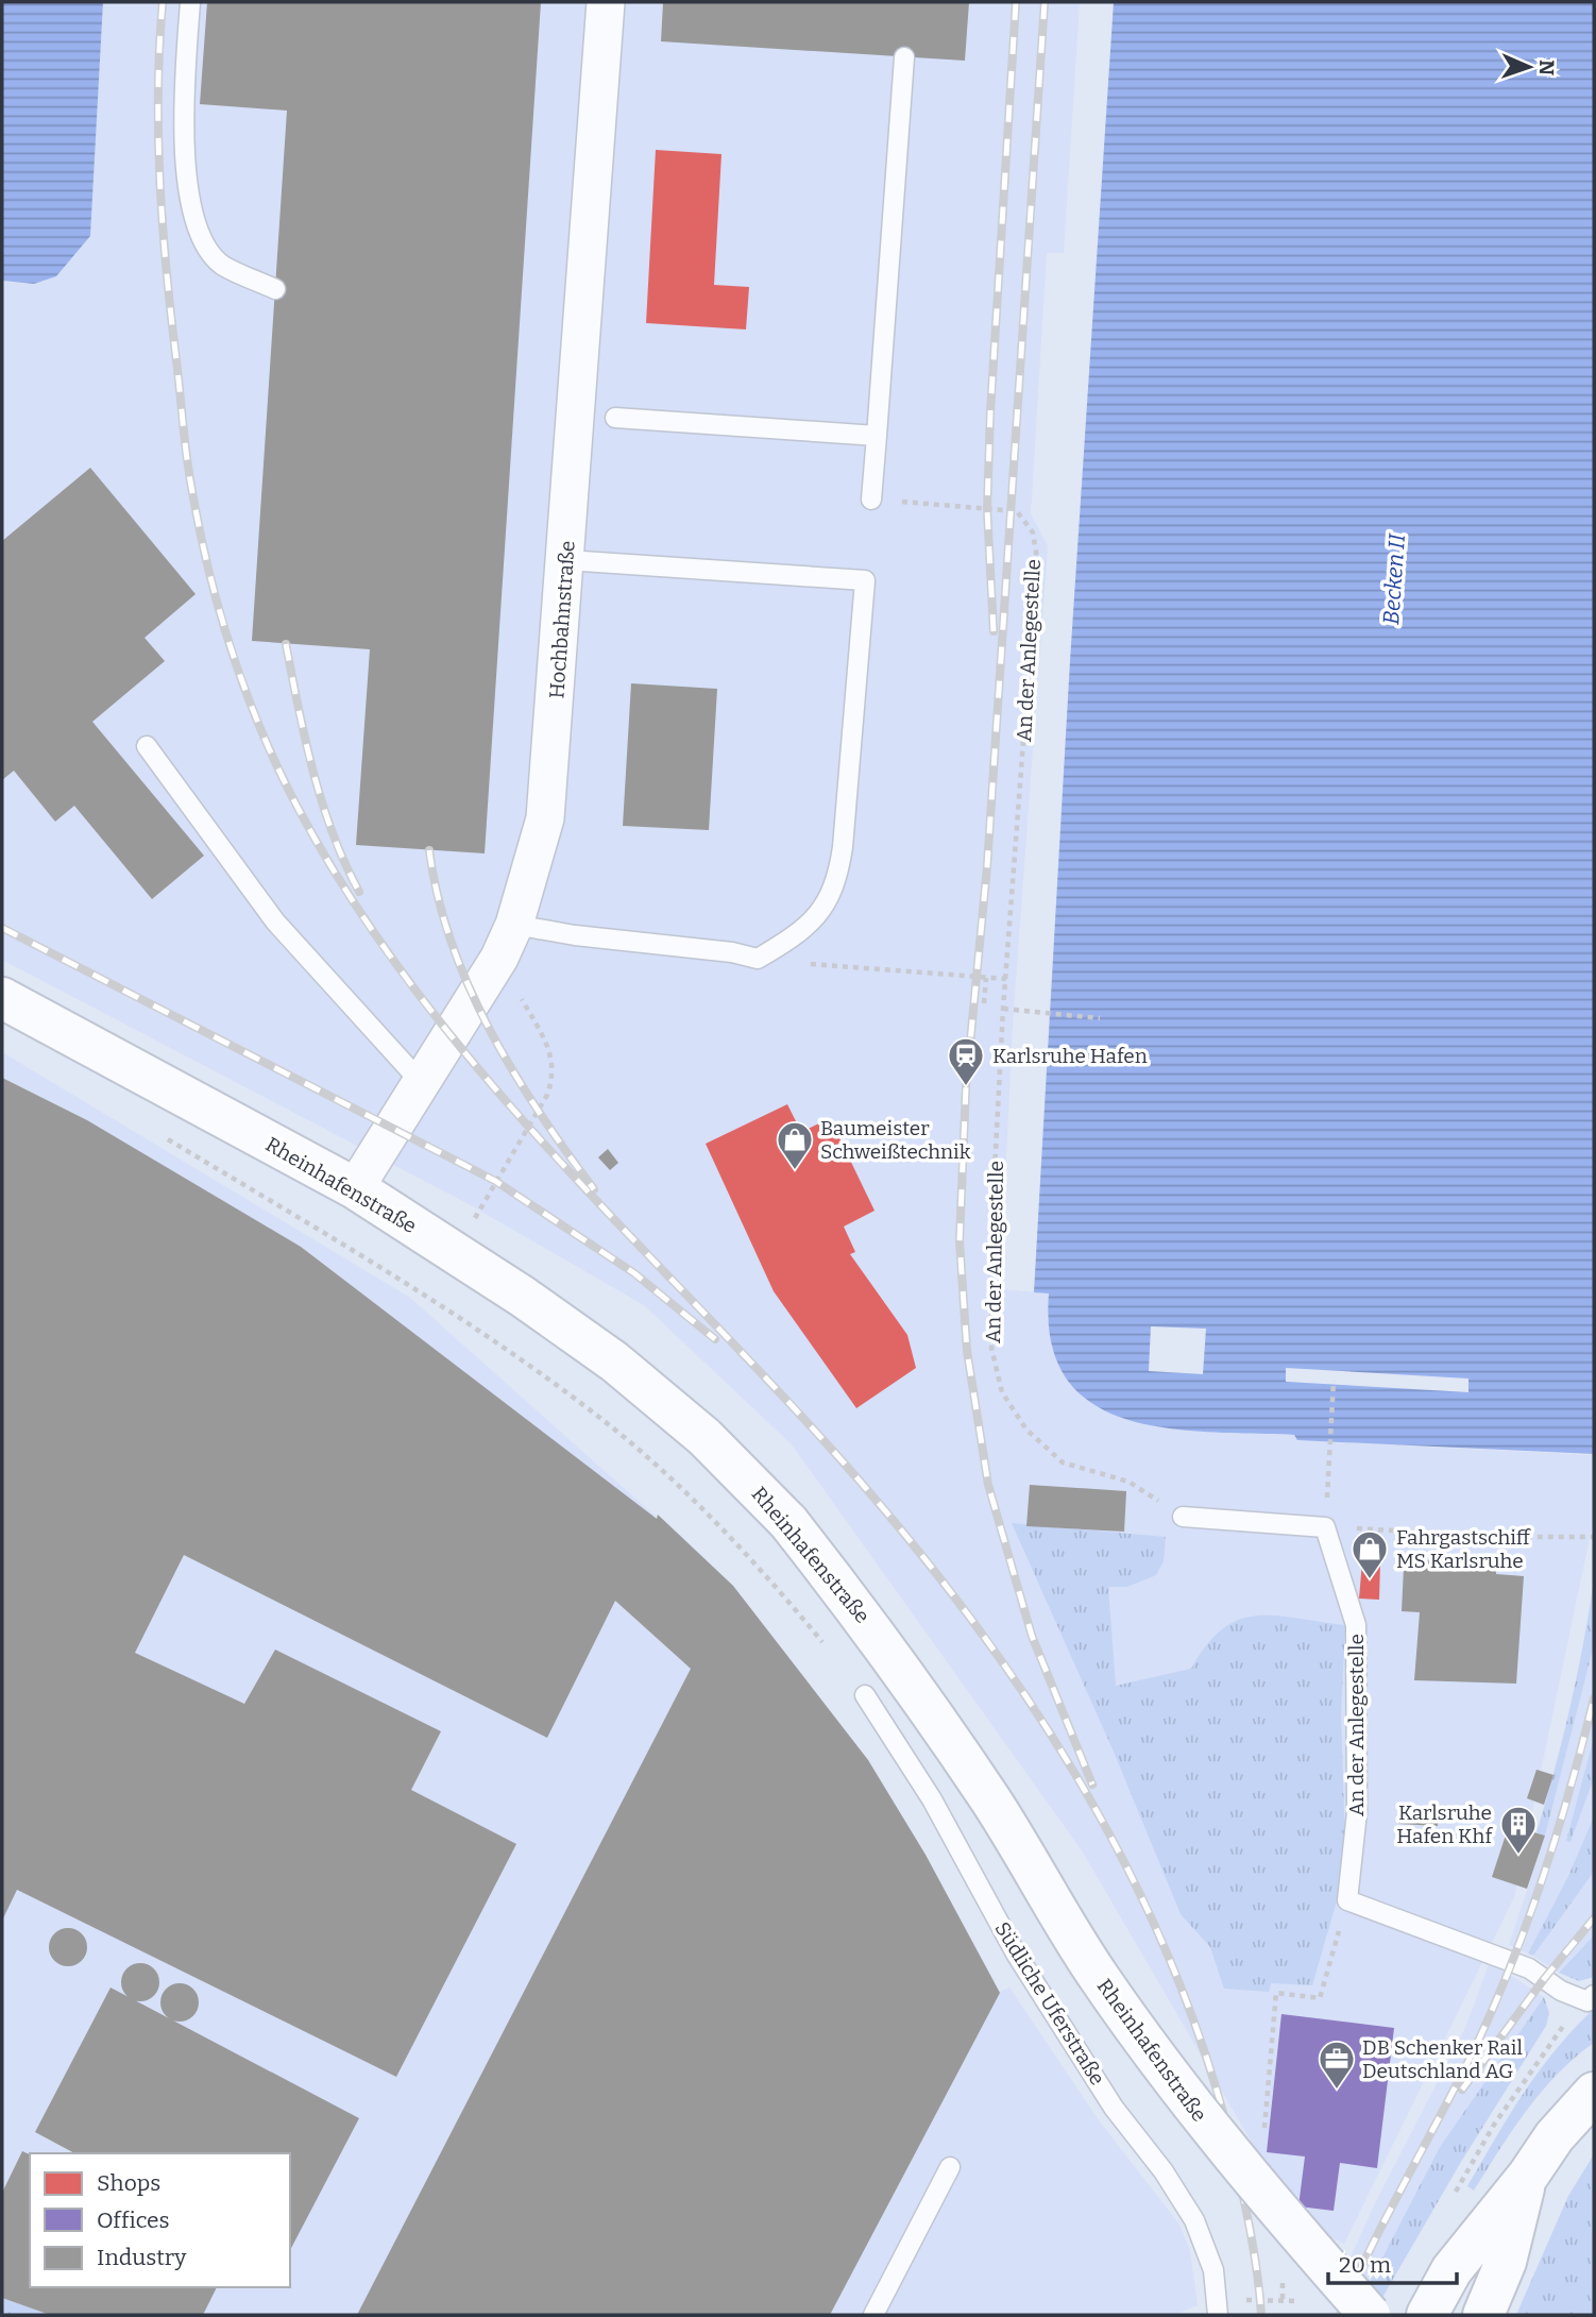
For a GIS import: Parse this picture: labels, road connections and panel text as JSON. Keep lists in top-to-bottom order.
{
  "streets": {
    "main road": ["Rheinhafenstraße"],
    "street": ["Hochbahnstraße"],
    "lane": ["An der Anlegestelle", "Südliche Uferstraße"]
  },
  "crossings": [
    ["Hochbahnstraße", "Rheinhafenstraße"]
  ],
  "water": ["Becken II"],
  "places": {
    "station": ["Karlsruhe Hafen"],
    "shop": ["Baumeister Schweißtechnik", "Fahrgastschiff MS Karlsruhe"],
    "building": ["Karlsruhe Hafen Khf"],
    "office": ["DB Schenker Rail Deutschland AG"]
  },
  "legend": ["Shops", "Offices", "Industry"],
  "scale_bar": "20 m",
  "north": "right"
}
